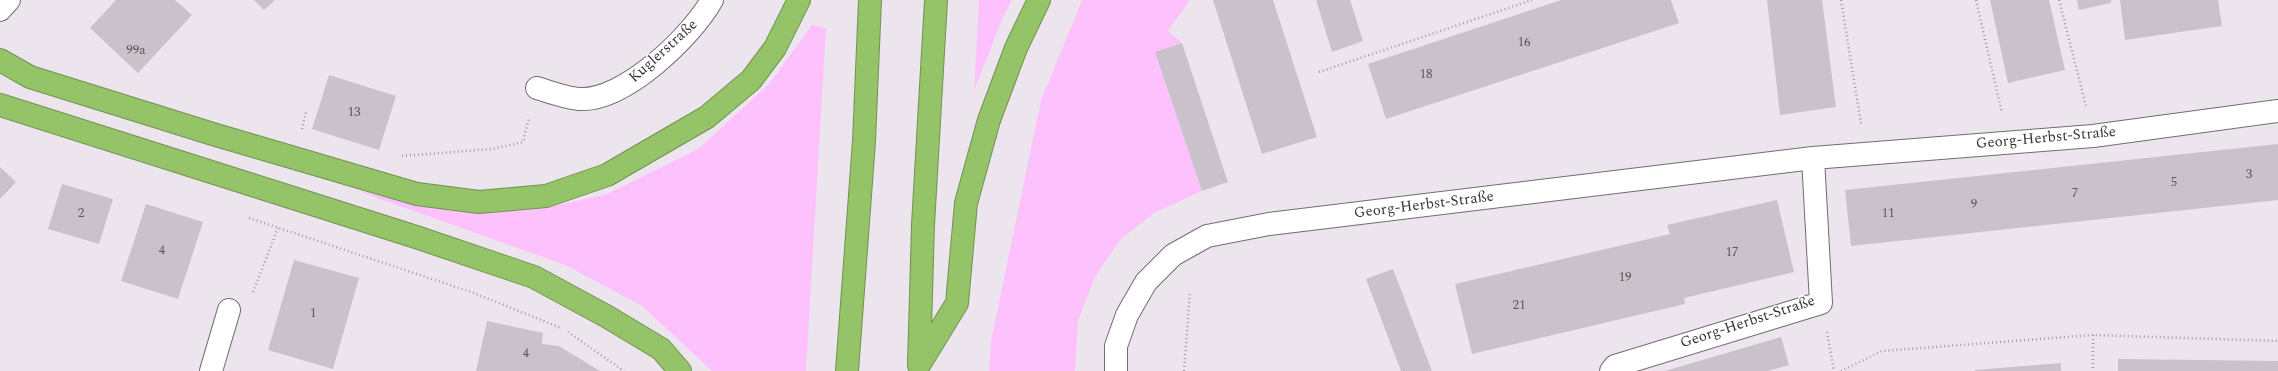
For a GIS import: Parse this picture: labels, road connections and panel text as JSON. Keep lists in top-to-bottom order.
{
  "streets": {
    "street": ["Kuglerstraße", "Georg-Herbst-Straße"]
  },
  "house_numbers": [
    "16",
    "99a",
    "18",
    "13",
    "3",
    "5",
    "7",
    "9",
    "2",
    "11",
    "4",
    "17",
    "19",
    "21",
    "1",
    "4"
  ]
}
